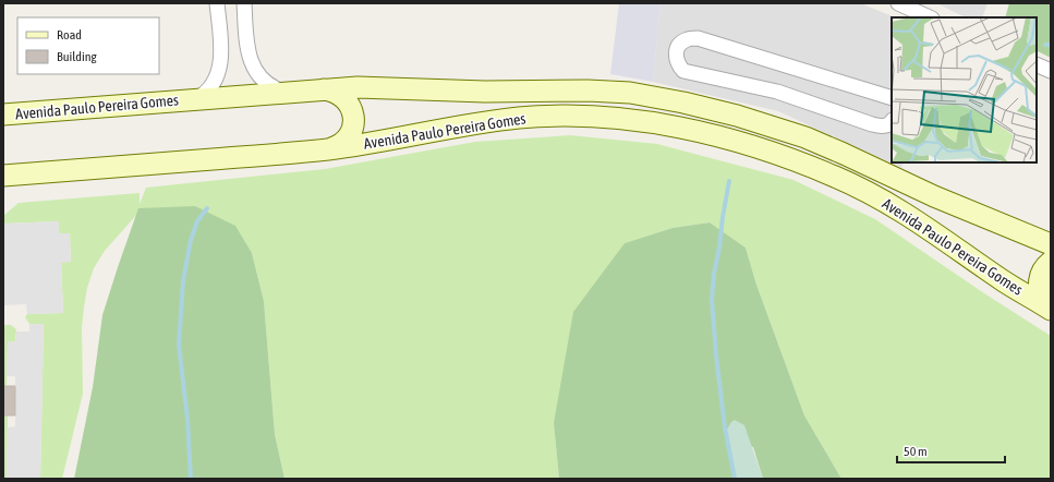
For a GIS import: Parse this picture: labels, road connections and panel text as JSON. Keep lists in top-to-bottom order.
{
  "streets": {
    "main road": ["Avenida Paulo Pereira Gomes"]
  },
  "legend": ["Road", "Building"],
  "scale_bar": "50 m"
}
